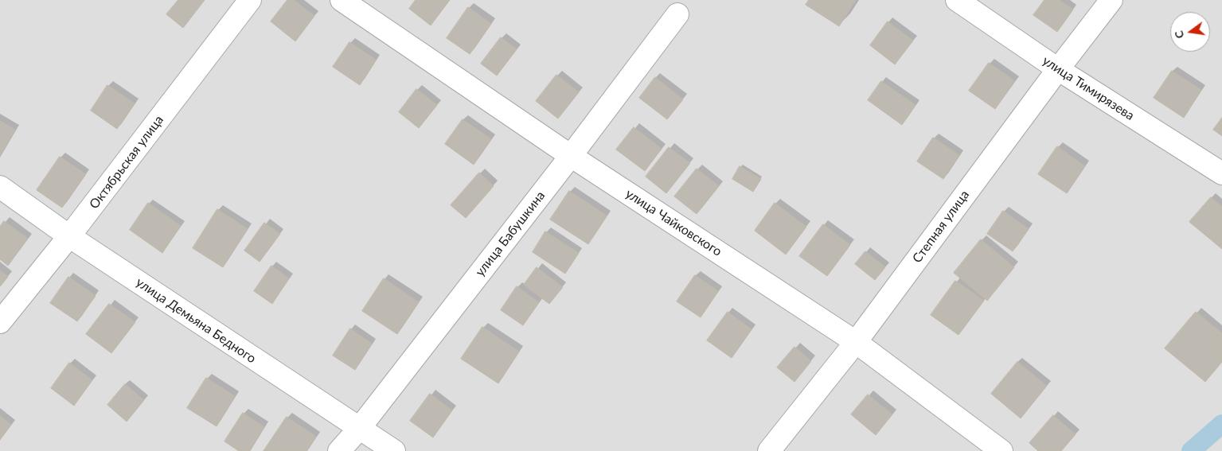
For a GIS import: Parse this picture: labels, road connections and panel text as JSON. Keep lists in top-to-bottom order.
{
  "streets": {
    "street": [
      "улица Тимирязева",
      "Октябрьская улица",
      "улица Чайковского",
      "Степная улица",
      "улица Бабушкина",
      "улица Демьяна Бедного"
    ]
  },
  "crossings": [
    ["улица Тимирязева", "Степная улица"],
    ["Октябрьская улица", "улица Демьяна Бедного"],
    ["улица Чайковского", "Степная улица"],
    ["улица Чайковского", "улица Бабушкина"],
    ["улица Бабушкина", "улица Демьяна Бедного"]
  ],
  "north": "left"
}
